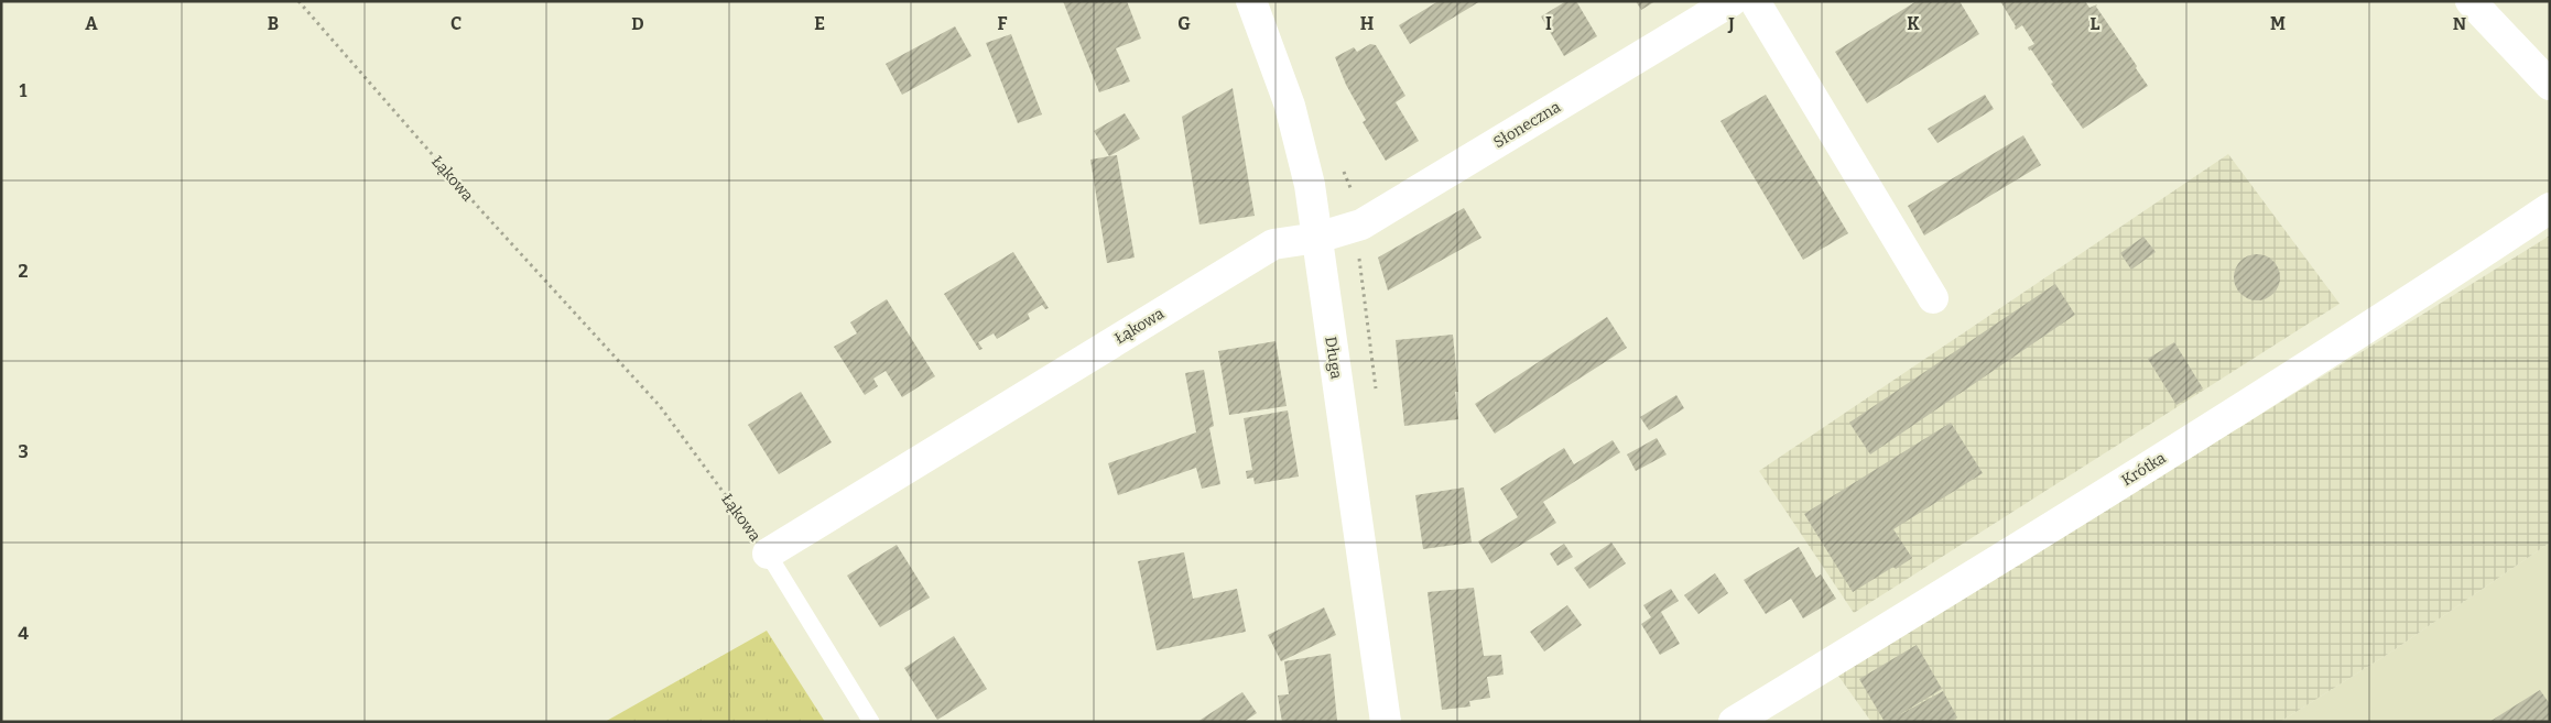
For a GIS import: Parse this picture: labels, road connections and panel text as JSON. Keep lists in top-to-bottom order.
{
  "streets": {
    "street": [
      "Słoneczna",
      "Łąkowa",
      "Długa",
      "Krótka"
    ]
  },
  "crossings": [
    ["Słoneczna", "Łąkowa"],
    ["Słoneczna", "Długa"],
    ["Łąkowa", "Długa"]
  ],
  "grid": {
    "columns": [
      "A",
      "B",
      "C",
      "D",
      "E",
      "F",
      "G",
      "H",
      "I",
      "J",
      "K",
      "L",
      "M",
      "N"
    ],
    "rows": [
      "1",
      "2",
      "3",
      "4"
    ]
  }
}
